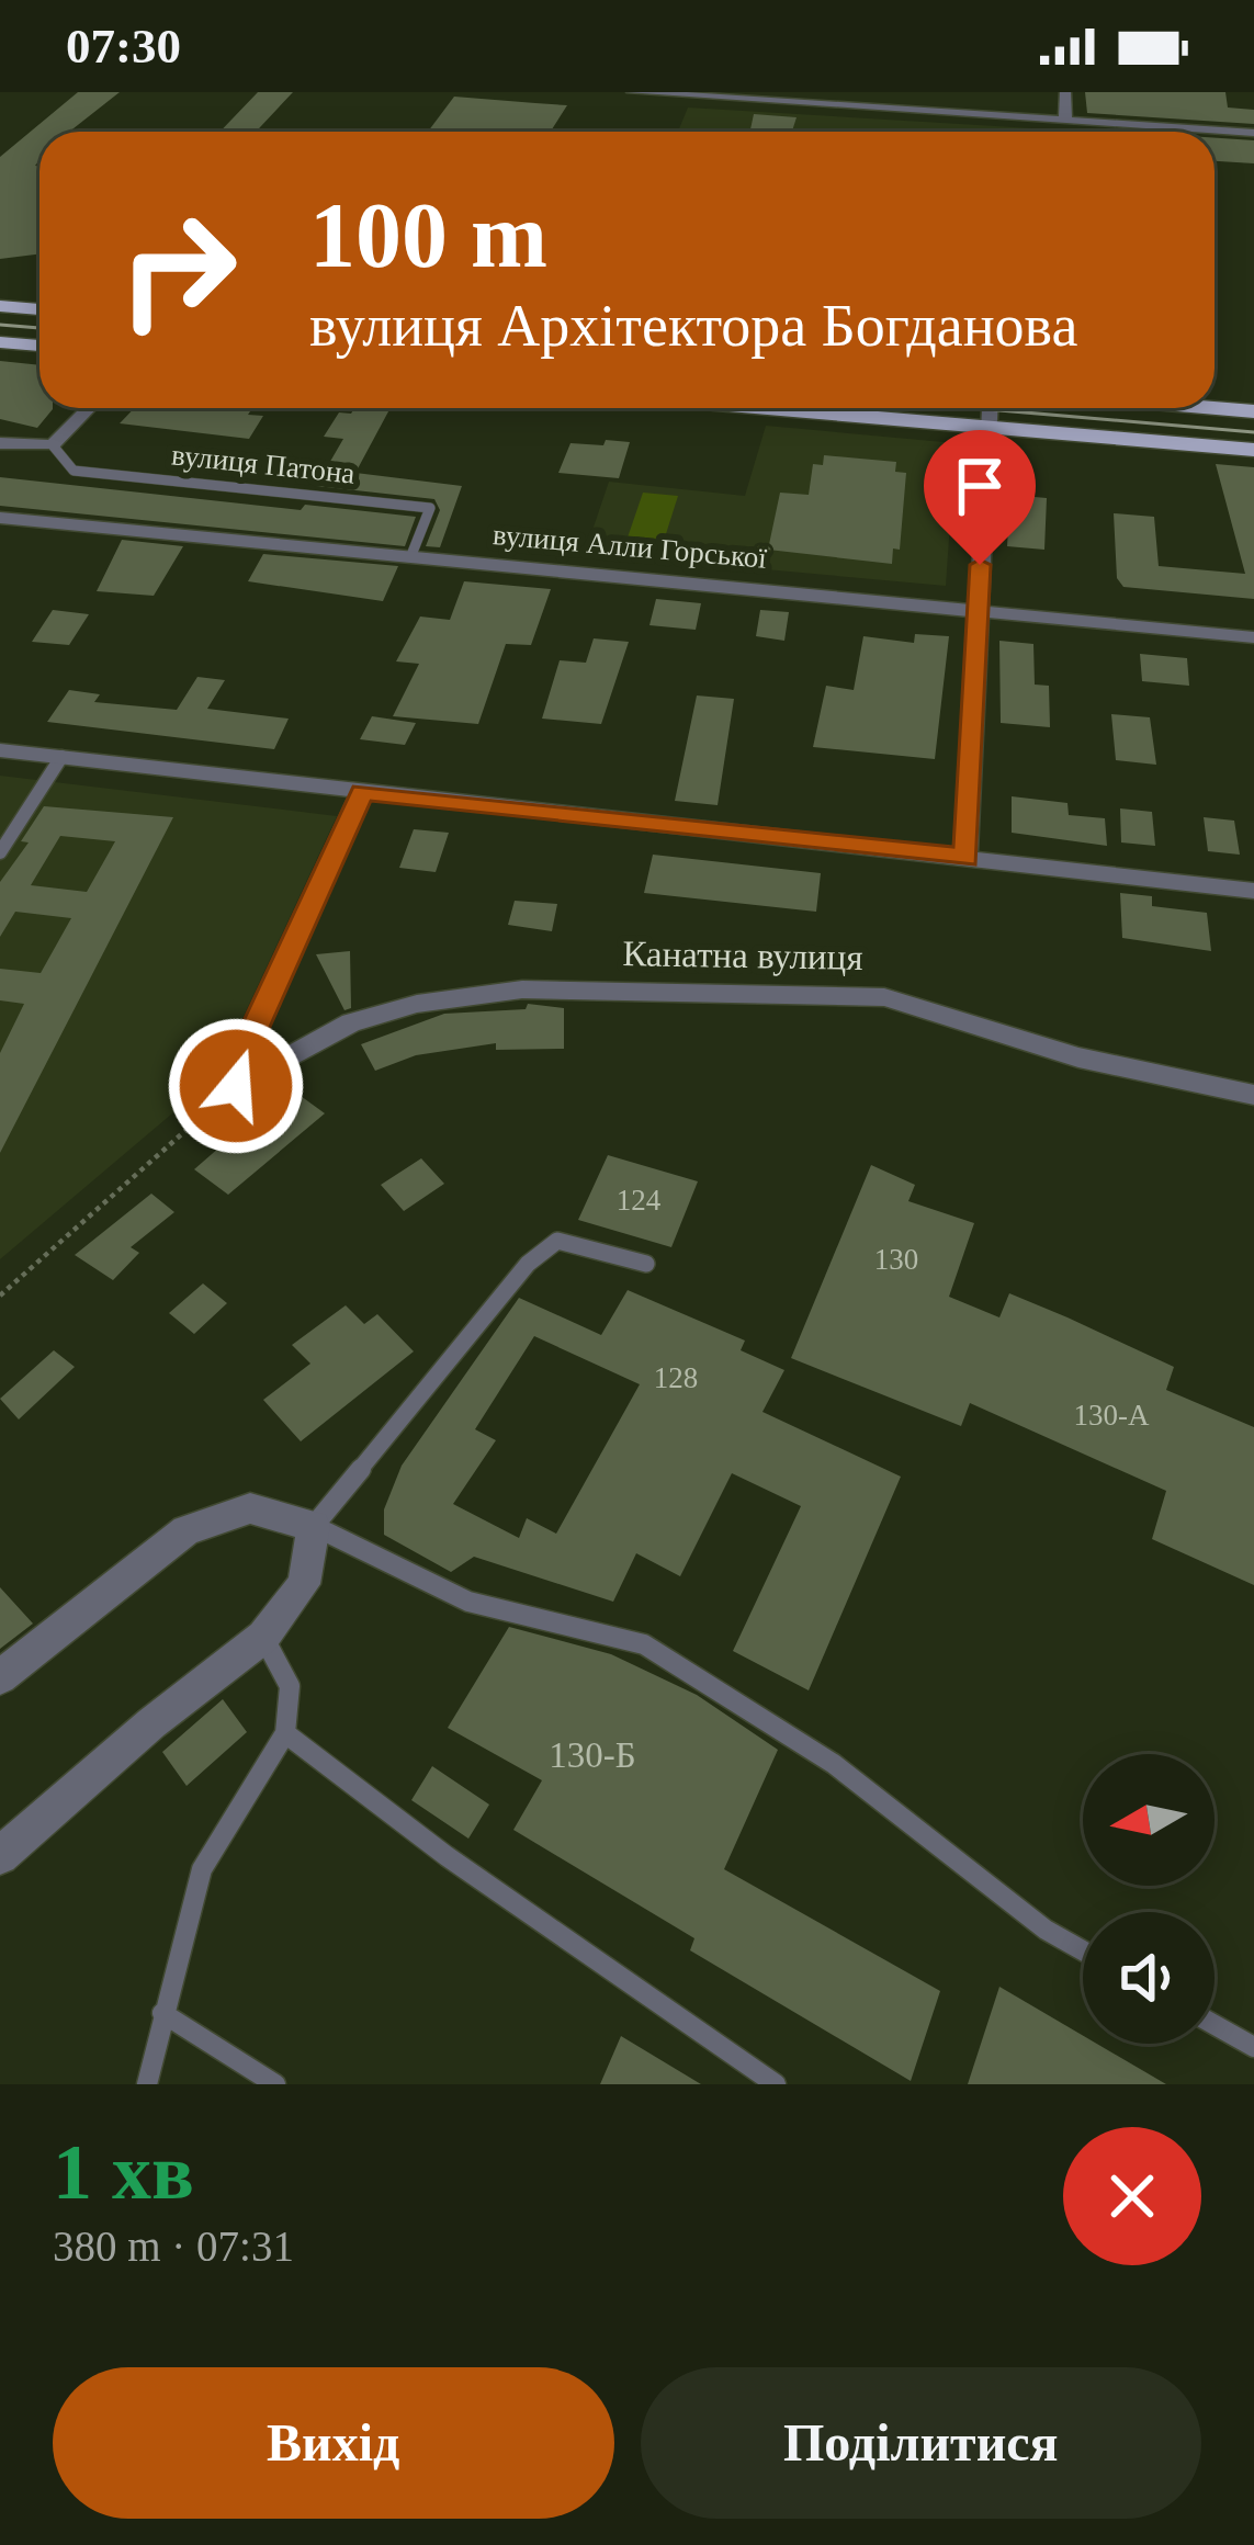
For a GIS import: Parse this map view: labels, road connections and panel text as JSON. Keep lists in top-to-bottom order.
{
  "streets": {
    "street": ["вулиця Патона", "вулиця Алли Горської", "Канатна вулиця"]
  },
  "crossings": [
    ["вулиця Патона", "вулиця Алли Горської"]
  ],
  "house_numbers": [
    "124",
    "130",
    "128",
    "130-А",
    "130-Б"
  ],
  "north": "left",
  "page": {
    "status": "07:30",
    "turn": ["100 m", "вулиця Архітектора Богданова"],
    "heading": ["1 хв", "380 m · 07:31"],
    "buttons": ["Вихід", "Поділитися"]
  }
}
